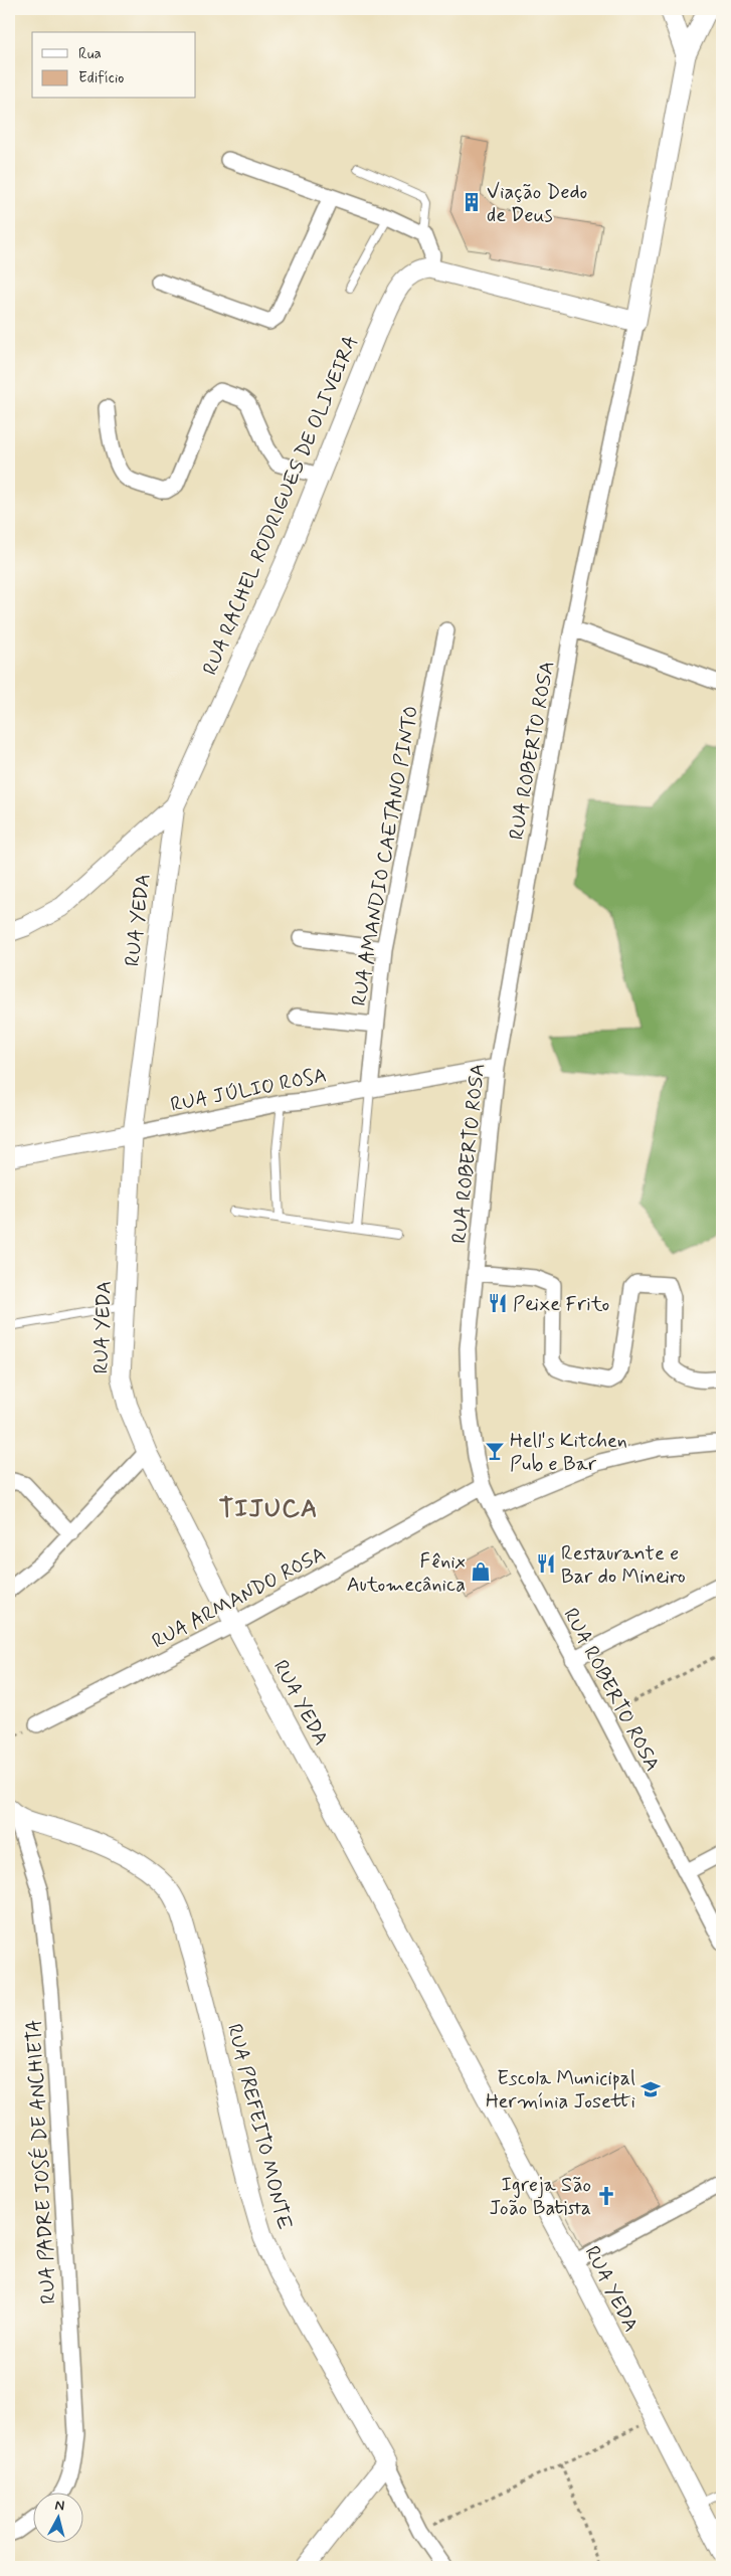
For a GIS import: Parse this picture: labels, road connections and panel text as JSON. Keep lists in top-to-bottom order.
{
  "streets": {
    "street": [
      "RUA RACHEL RODRIGUES DE OLIVEIRA",
      "RUA ROBERTO ROSA",
      "RUA AMANDIO CAETANO PINTO",
      "RUA YEDA",
      "RUA JÚLIO ROSA",
      "RUA ARMANDO ROSA",
      "RUA PREFEITO MONTE",
      "RUA PADRE JOSÉ DE ANCHIETA"
    ]
  },
  "crossings": [
    ["RUA RACHEL RODRIGUES DE OLIVEIRA", "RUA YEDA"],
    ["RUA ROBERTO ROSA", "RUA JÚLIO ROSA"],
    ["RUA ROBERTO ROSA", "RUA ARMANDO ROSA"],
    ["RUA AMANDIO CAETANO PINTO", "RUA JÚLIO ROSA"],
    ["RUA YEDA", "RUA JÚLIO ROSA"],
    ["RUA YEDA", "RUA ARMANDO ROSA"],
    ["RUA PREFEITO MONTE", "RUA PADRE JOSÉ DE ANCHIETA"]
  ],
  "districts": ["TIJUCA"],
  "places": {
    "building": ["Viação Dedo de Deus"],
    "restaurant": ["Peixe Frito", "Restaurante e Bar do Mineiro"],
    "bar": ["Hell's Kitchen Pub e Bar"],
    "shop": ["Fênix Automecânica"],
    "school or university": ["Escola Municipal Hermínia Josetti"],
    "church": ["Igreja São João Batista"]
  },
  "legend": ["Rua", "Edifício"],
  "north": "top"
}
